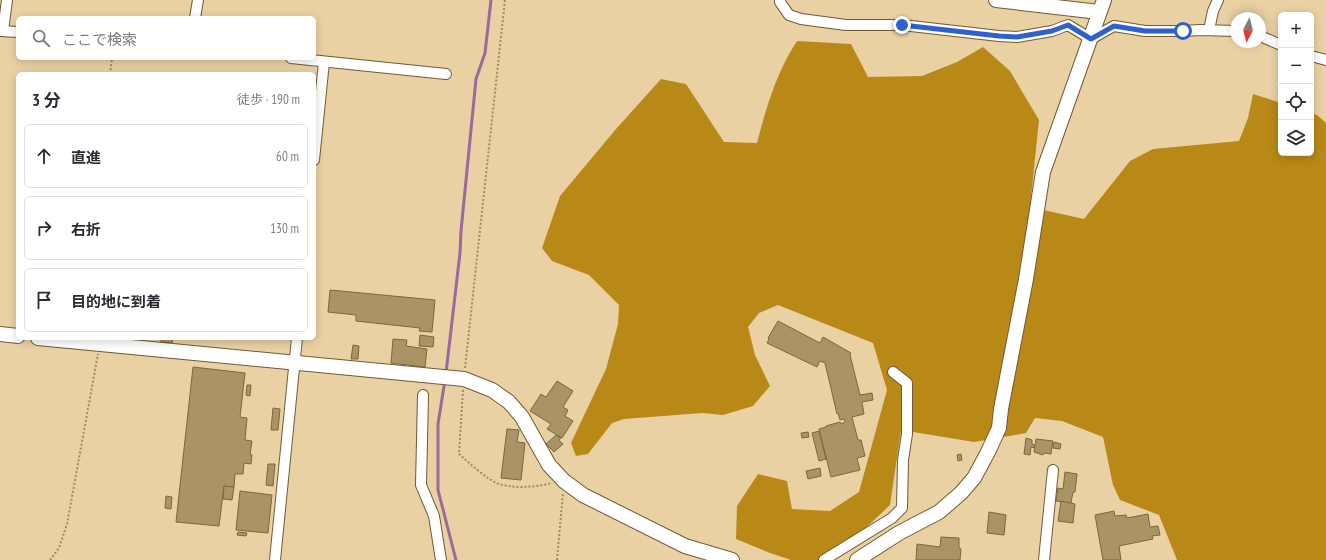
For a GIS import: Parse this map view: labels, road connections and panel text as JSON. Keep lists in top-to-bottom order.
{
  "north": "bottom",
  "page": {
    "map_buttons": ["+", "−"],
    "search": "ここで検索",
    "heading": ["3 分", "徒歩 · 190 m"],
    "list": [
      ["直進", "60 m"],
      ["右折", "130 m"],
      "目的地に到着"
    ]
  }
}
